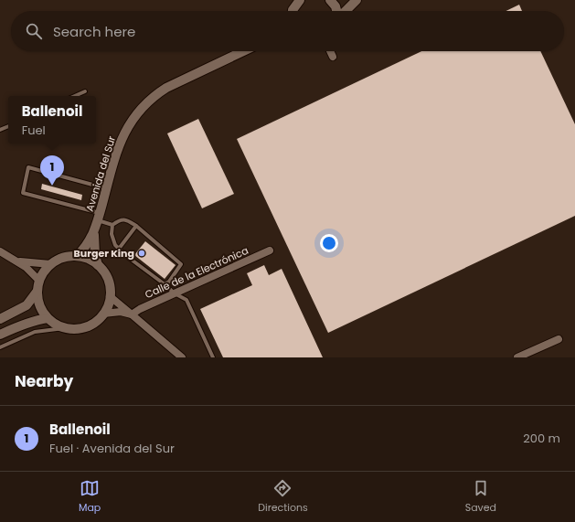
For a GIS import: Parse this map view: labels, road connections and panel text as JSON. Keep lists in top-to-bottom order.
{
  "streets": {
    "street": ["Avenida del Sur", "Calle de la Electrónica"]
  },
  "places": ["Burger King"],
  "page": {
    "search": "Search here",
    "popup": ["Ballenoil", "Fuel"],
    "pins": "1",
    "heading": "Nearby",
    "list": [
      {
        "mark": "1",
        "name": "Ballenoil",
        "note": "Fuel · Avenida del Sur",
        "value": "200 m"
      }
    ],
    "nav": ["Map", "Directions", "Saved"]
  }
}
